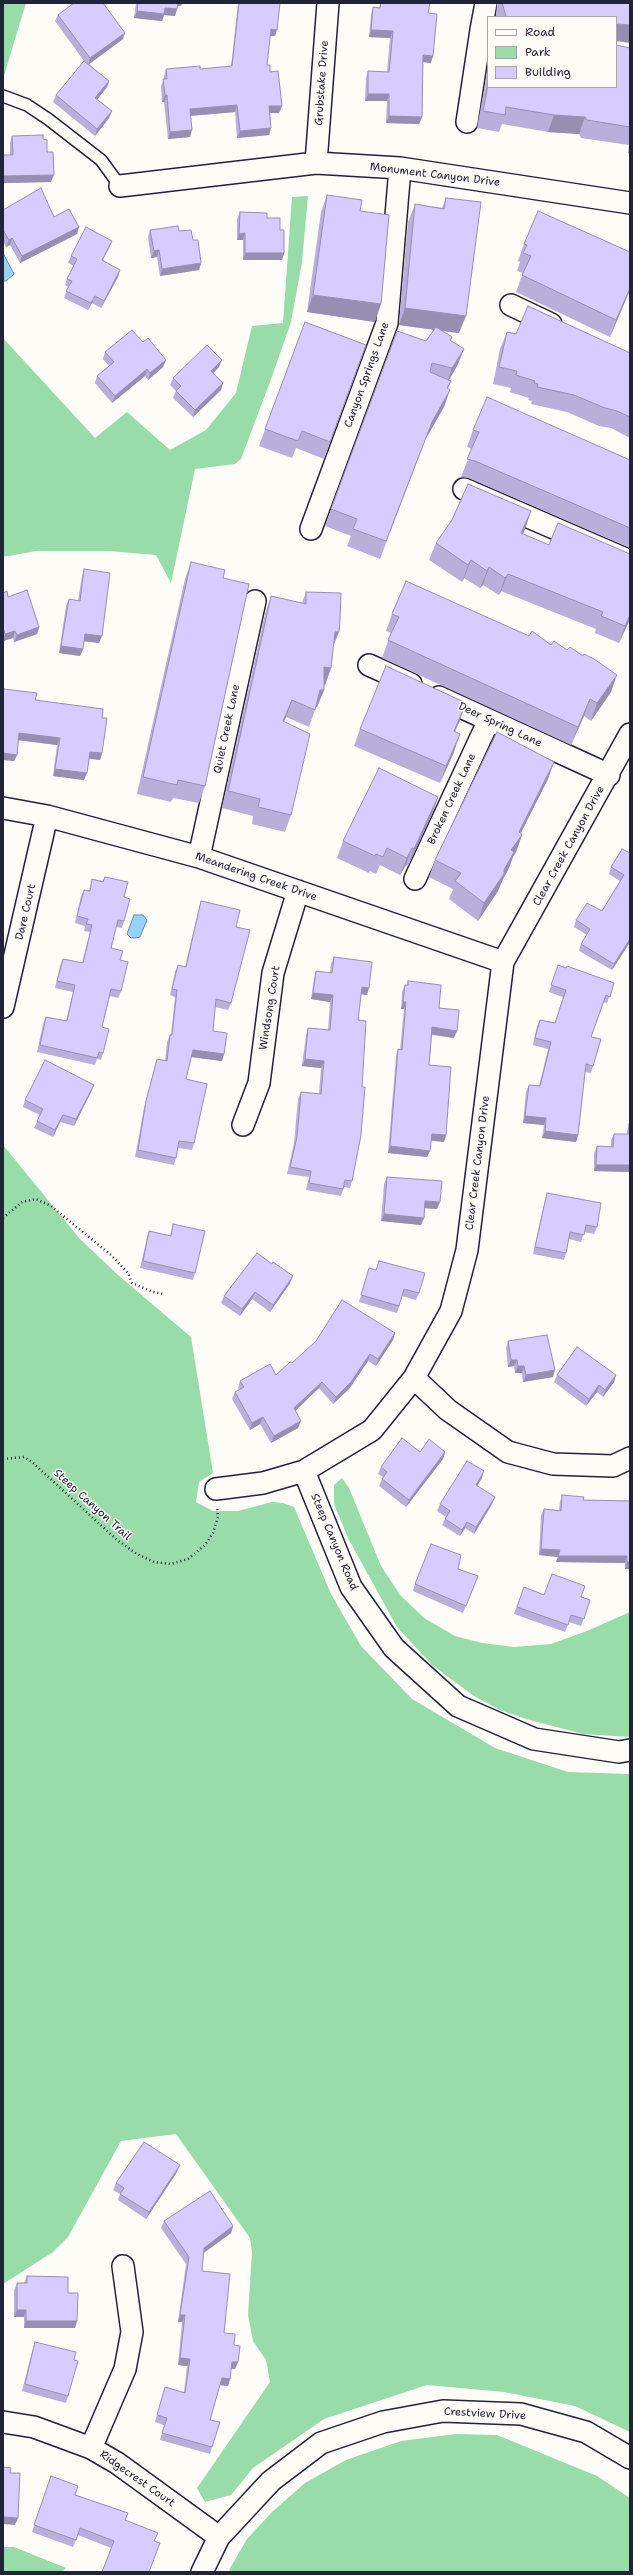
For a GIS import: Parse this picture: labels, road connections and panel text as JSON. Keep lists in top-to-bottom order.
{
  "streets": {
    "street": [
      "Grubstake Drive",
      "Monument Canyon Drive",
      "Canyon Springs Lane",
      "Deer Spring Lane",
      "Quiet Creek Lane",
      "Broken Creek Lane",
      "Clear Creek Canyon Drive",
      "Meandering Creek Drive",
      "Dare Court",
      "Windsong Court",
      "Steep Canyon Road",
      "Crestview Drive",
      "Ridgecrest Court"
    ],
    "path": ["Steep Canyon Trail"]
  },
  "crossings": [
    ["Grubstake Drive", "Monument Canyon Drive"],
    ["Monument Canyon Drive", "Canyon Springs Lane"],
    ["Deer Spring Lane", "Broken Creek Lane"],
    ["Deer Spring Lane", "Clear Creek Canyon Drive"],
    ["Quiet Creek Lane", "Meandering Creek Drive"],
    ["Clear Creek Canyon Drive", "Meandering Creek Drive"],
    ["Clear Creek Canyon Drive", "Steep Canyon Trail"],
    ["Clear Creek Canyon Drive", "Steep Canyon Road"],
    ["Meandering Creek Drive", "Dare Court"],
    ["Meandering Creek Drive", "Windsong Court"],
    ["Crestview Drive", "Ridgecrest Court"]
  ],
  "legend": ["Road", "Park", "Building"]
}
